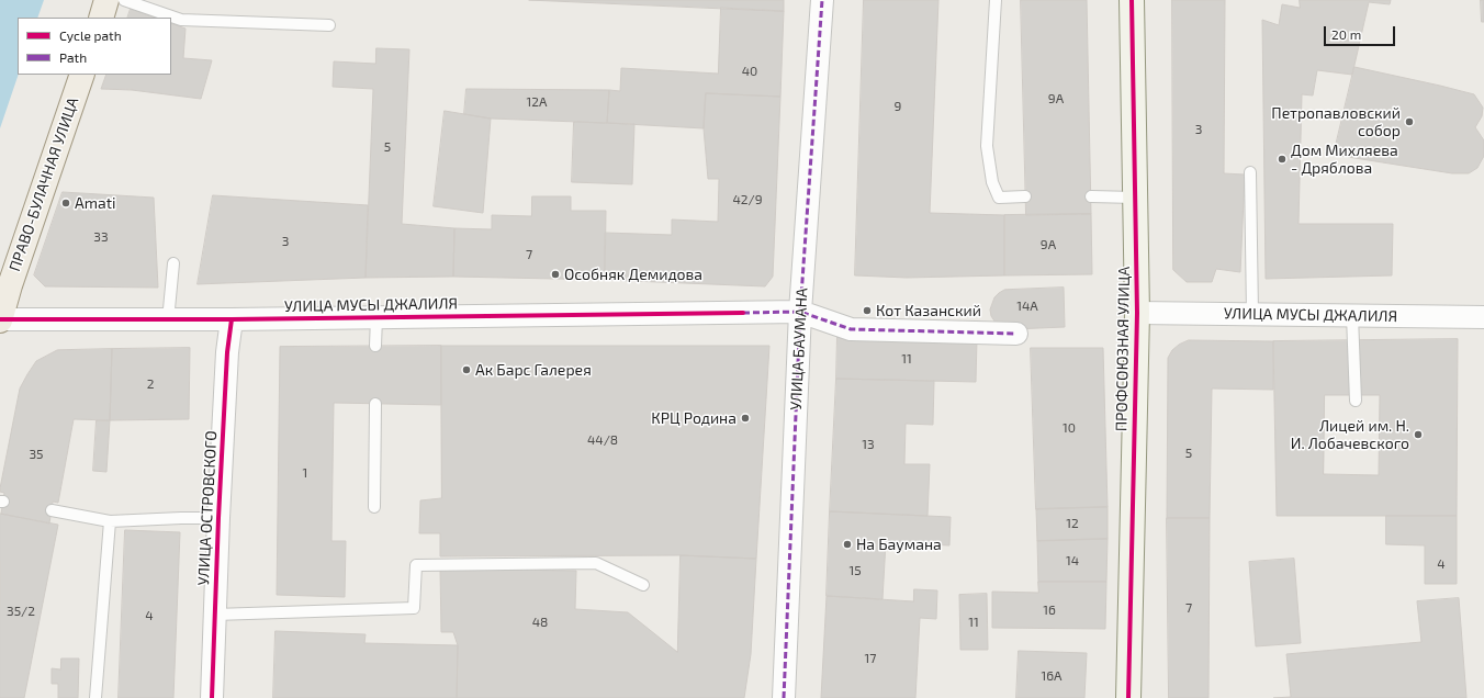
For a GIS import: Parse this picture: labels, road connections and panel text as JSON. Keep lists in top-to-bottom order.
{
  "streets": {
    "main road": ["ПРАВО-БУЛАЧНАЯ УЛИЦА"],
    "street": [
      "УЛИЦА МУСЫ ДЖАЛИЛЯ",
      "УЛИЦА БАУМАНА",
      "ПРОФСОЮЗНАЯ УЛИЦА",
      "УЛИЦА ОСТРОВСКОГО"
    ]
  },
  "crossings": [
    ["ПРАВО-БУЛАЧНАЯ УЛИЦА", "УЛИЦА МУСЫ ДЖАЛИЛЯ"],
    ["УЛИЦА МУСЫ ДЖАЛИЛЯ", "УЛИЦА БАУМАНА"],
    ["УЛИЦА МУСЫ ДЖАЛИЛЯ", "ПРОФСОЮЗНАЯ УЛИЦА"],
    ["УЛИЦА МУСЫ ДЖАЛИЛЯ", "УЛИЦА ОСТРОВСКОГО"]
  ],
  "places": [
    "Петропавловский собор",
    "Дом Михляева - Дряблова",
    "Amati",
    "Особняк Демидова",
    "Кот Казанский",
    "Ак Барс Галерея",
    "КРЦ Родина",
    "Лицей им. Н. И. Лобачевского",
    "На Баумана"
  ],
  "house_numbers": [
    "40",
    "9А",
    "12А",
    "9",
    "3",
    "5",
    "42/9",
    "33",
    "3",
    "9А",
    "7",
    "14А",
    "11",
    "2",
    "10",
    "44/8",
    "13",
    "5",
    "35",
    "1",
    "12",
    "14",
    "4",
    "15",
    "7",
    "16",
    "35/2",
    "4",
    "48",
    "11",
    "17",
    "16А"
  ],
  "legend": ["Cycle path", "Path"],
  "scale_bar": "20 m"
}
